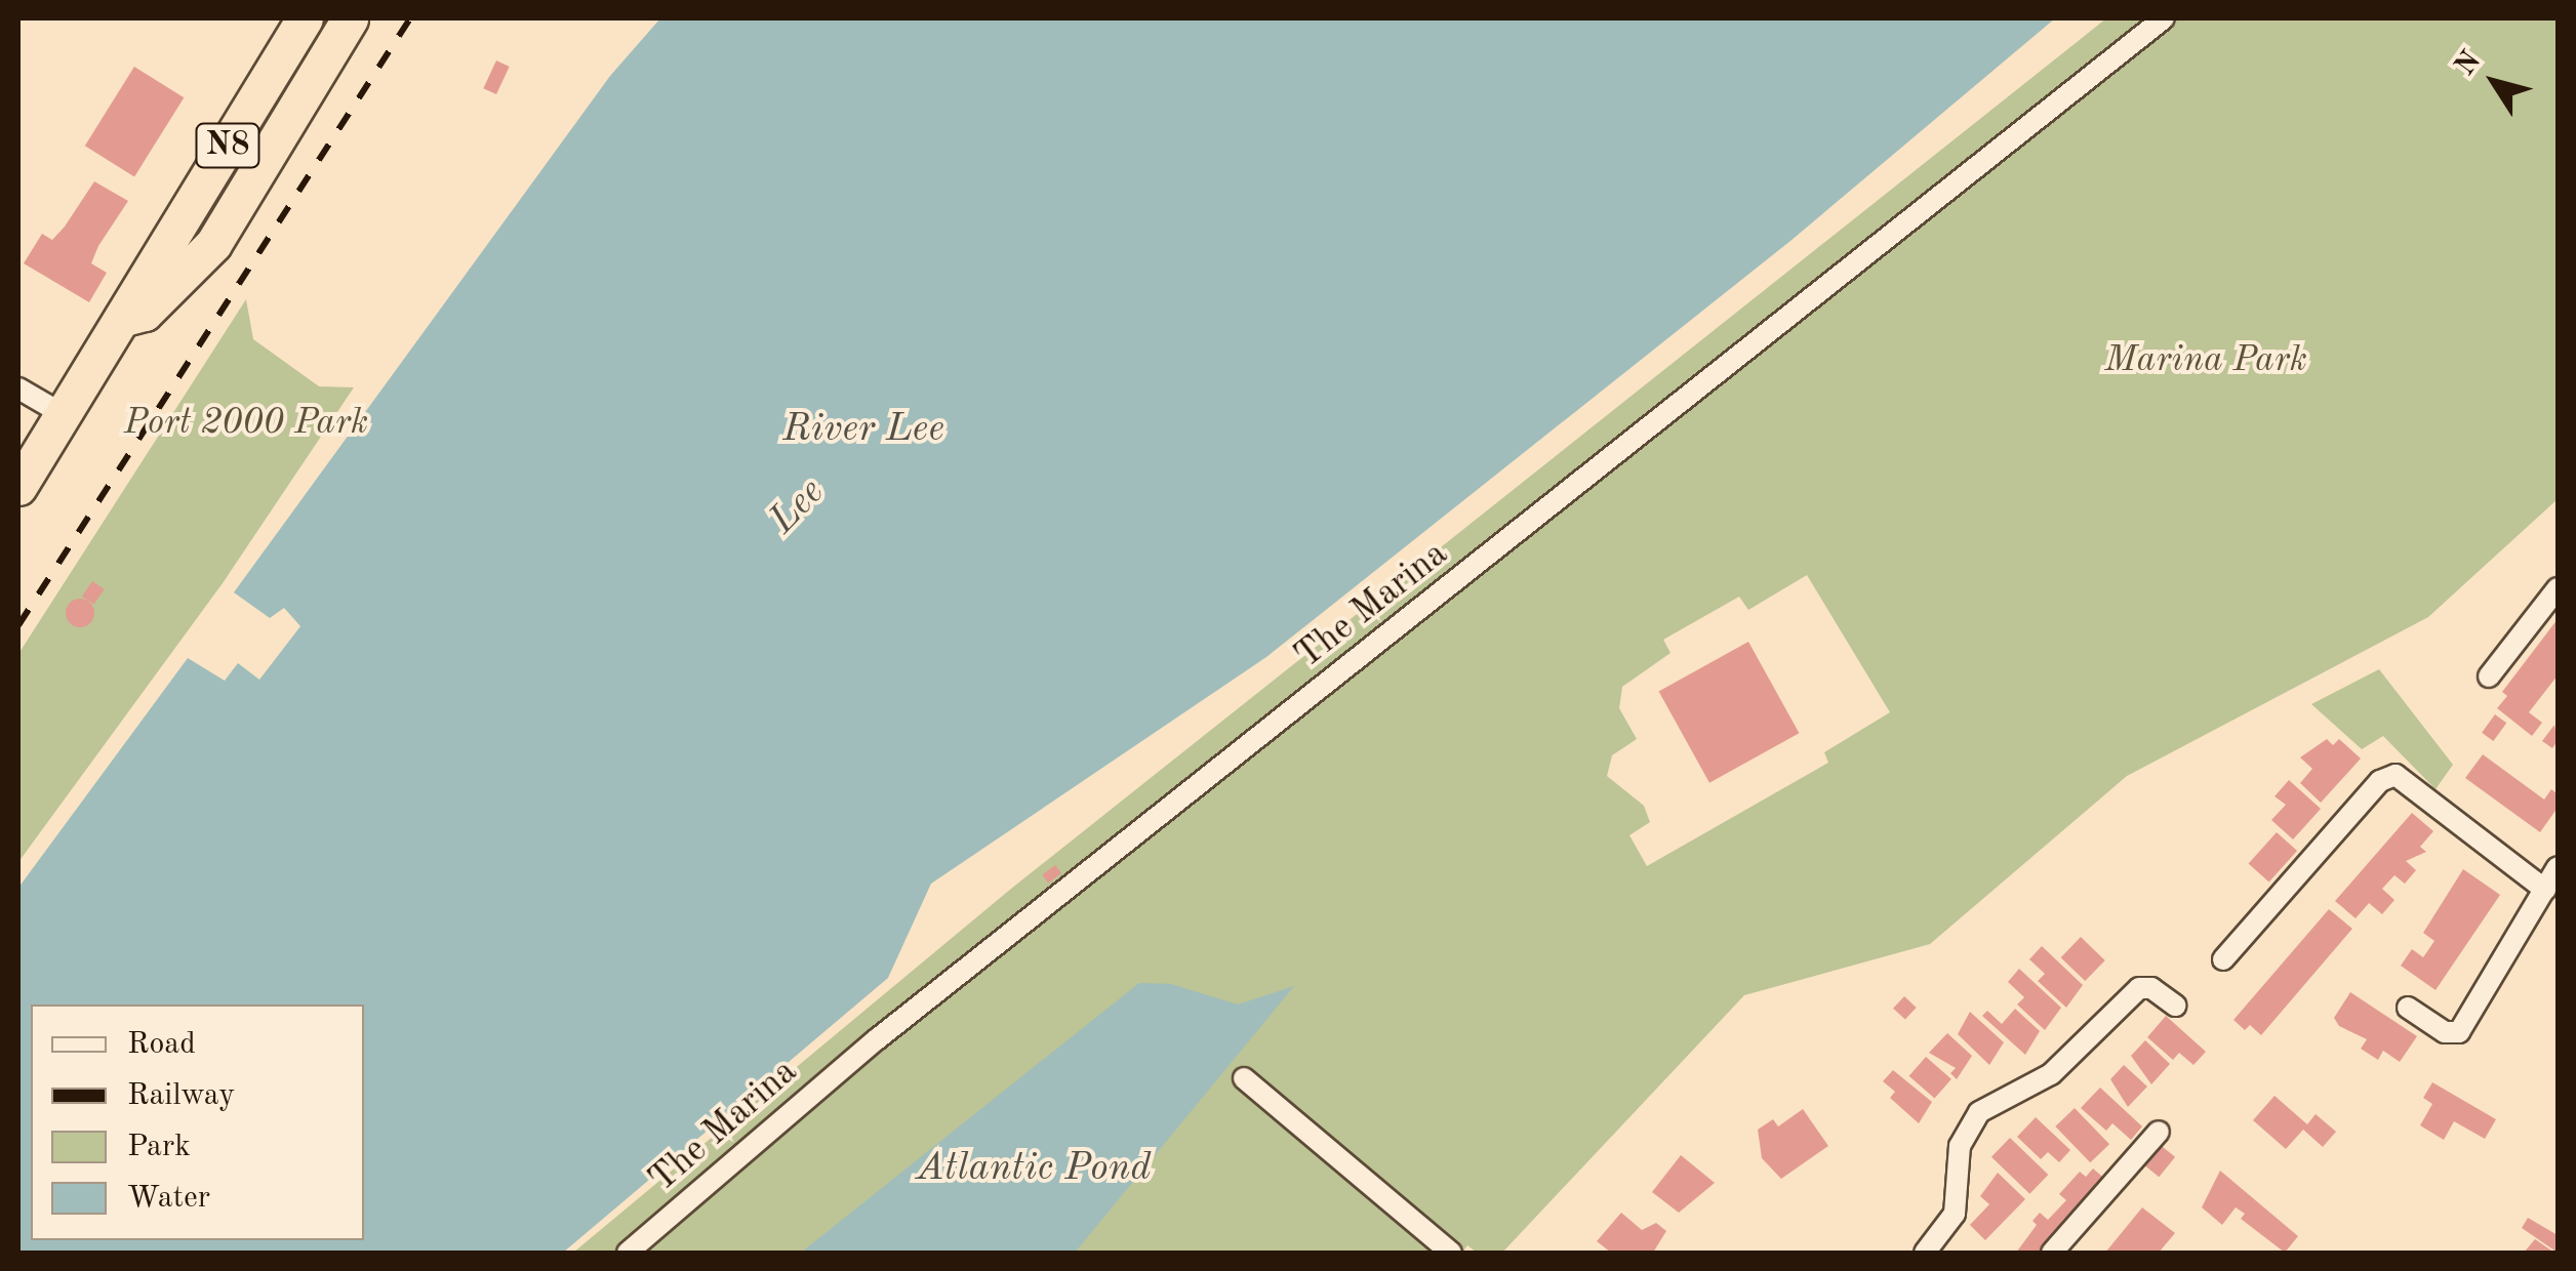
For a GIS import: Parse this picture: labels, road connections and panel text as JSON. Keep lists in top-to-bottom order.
{
  "streets": {
    "highway": ["N8"],
    "street": ["The Marina"]
  },
  "water": ["River Lee", "Lee", "Atlantic Pond"],
  "parks": ["Marina Park", "Port 2000 Park"],
  "legend": [
    "Road",
    "Railway",
    "Park",
    "Water"
  ],
  "north": "top left"
}
